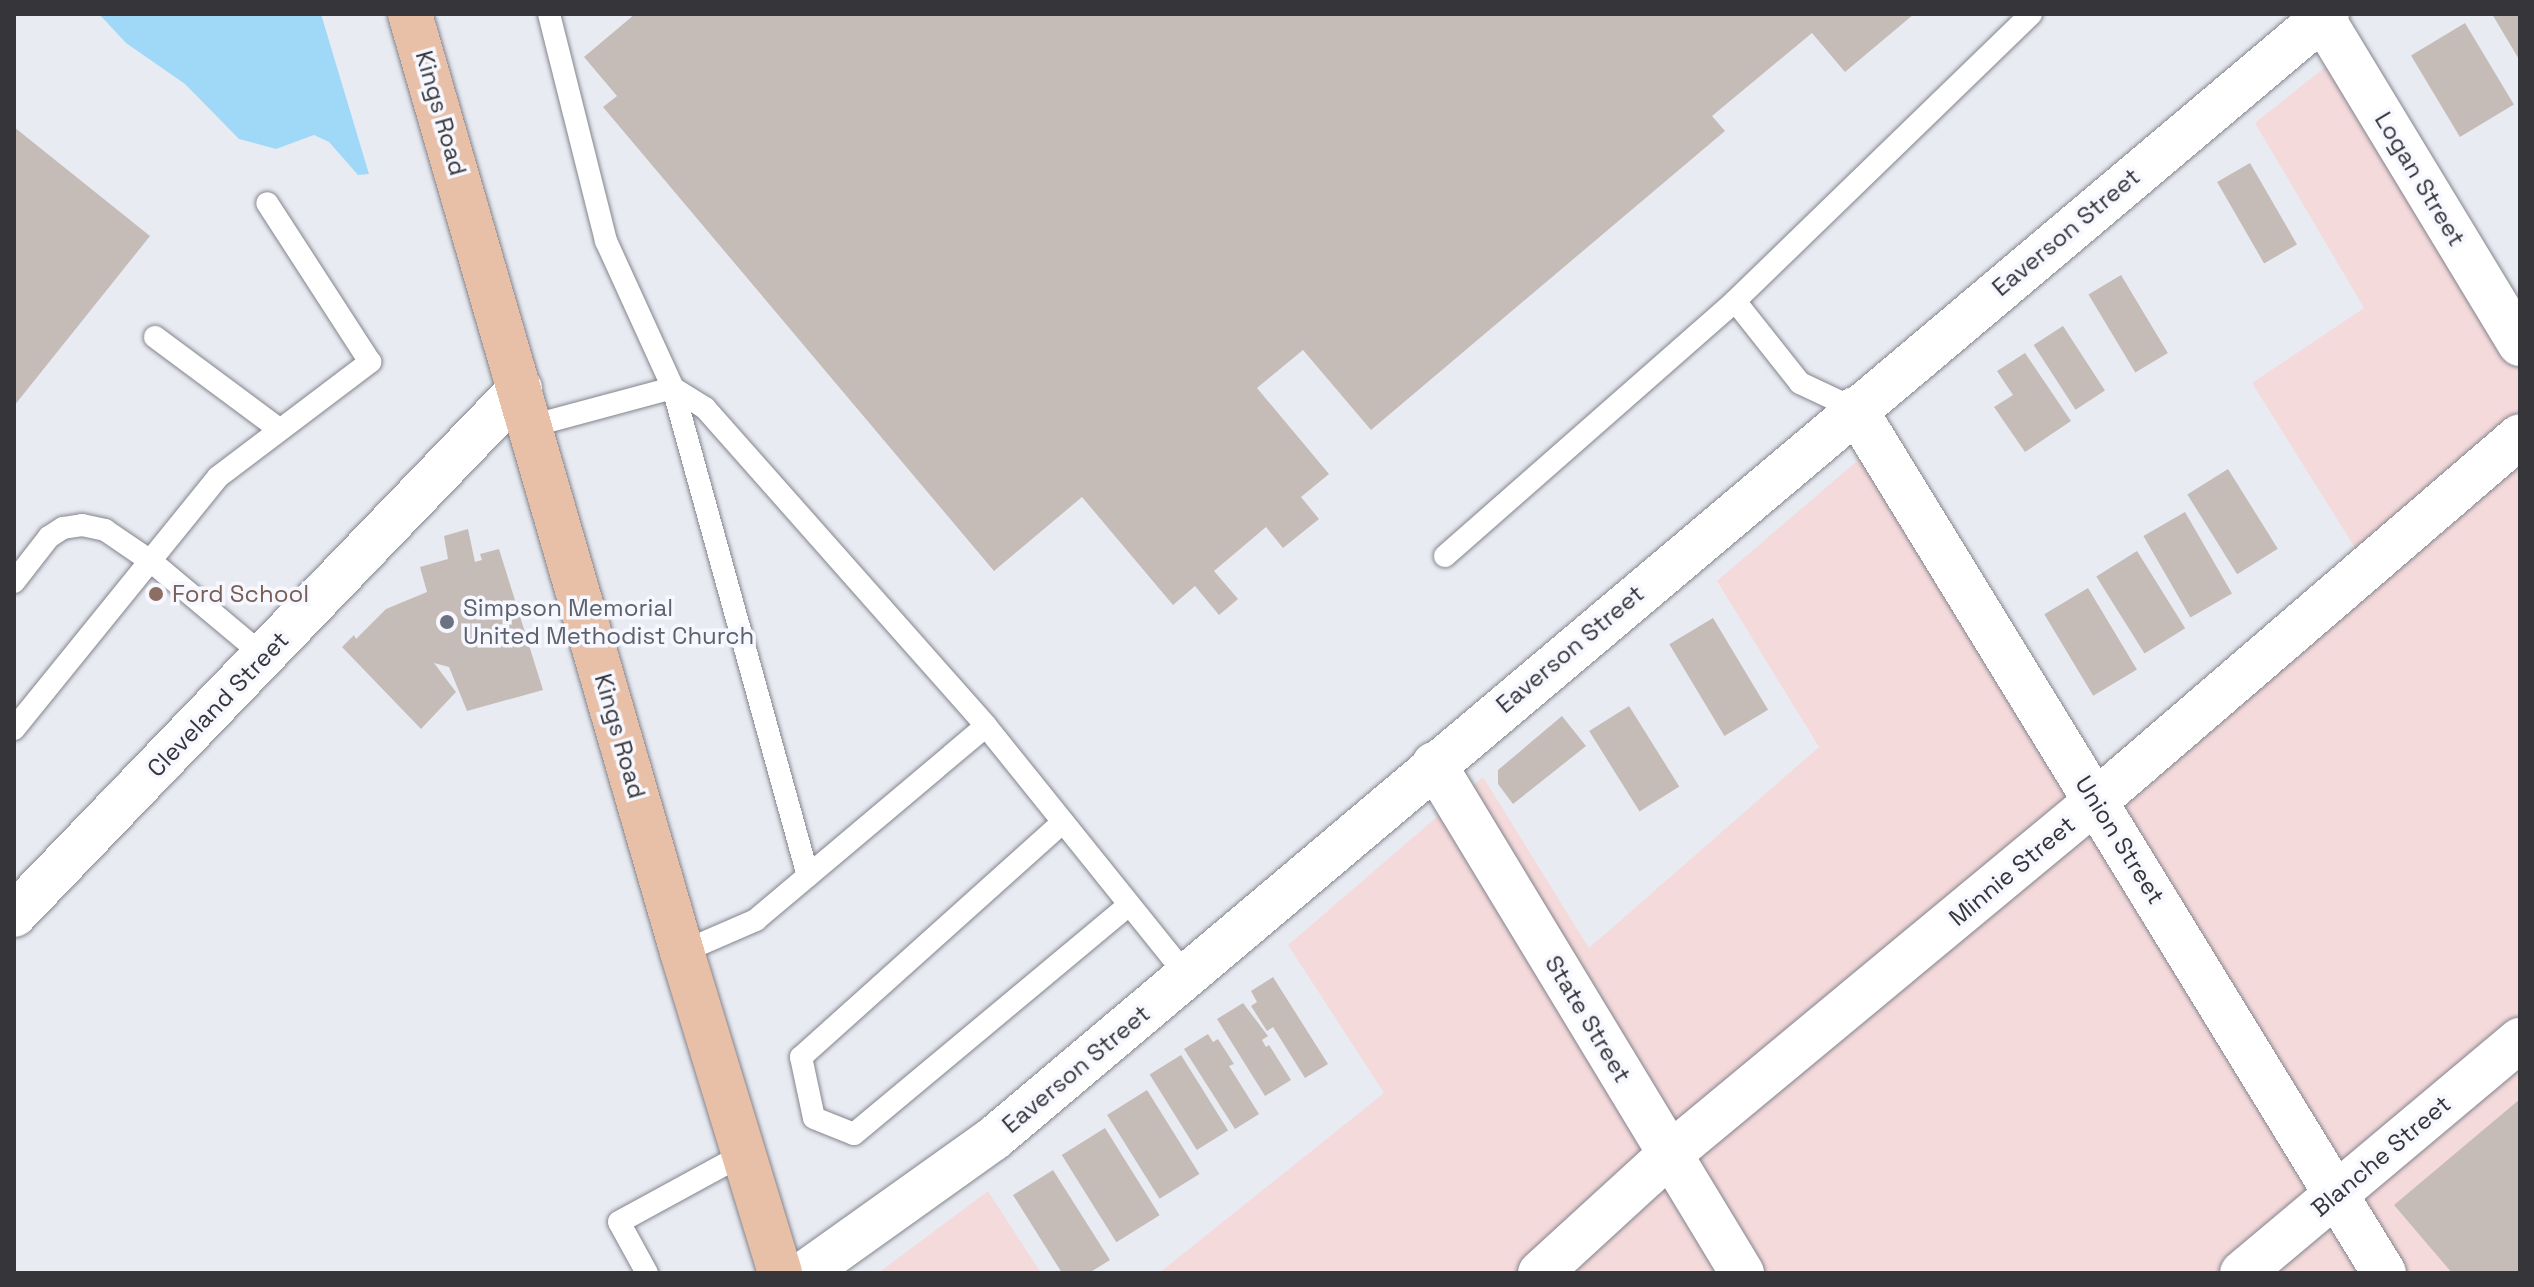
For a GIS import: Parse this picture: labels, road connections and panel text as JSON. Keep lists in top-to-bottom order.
{
  "streets": {
    "main road": ["Kings Road"],
    "street": [
      "Logan Street",
      "Eaverson Street",
      "Cleveland Street",
      "Union Street",
      "Minnie Street",
      "State Street",
      "Blanche Street"
    ]
  },
  "crossings": [
    ["Kings Road", "Cleveland Street"],
    ["Logan Street", "Eaverson Street"],
    ["Eaverson Street", "Union Street"],
    ["Eaverson Street", "State Street"],
    ["Union Street", "Minnie Street"],
    ["Union Street", "Blanche Street"],
    ["Minnie Street", "State Street"]
  ],
  "places": ["Ford School", "Simpson Memorial United Methodist Church"]
}
